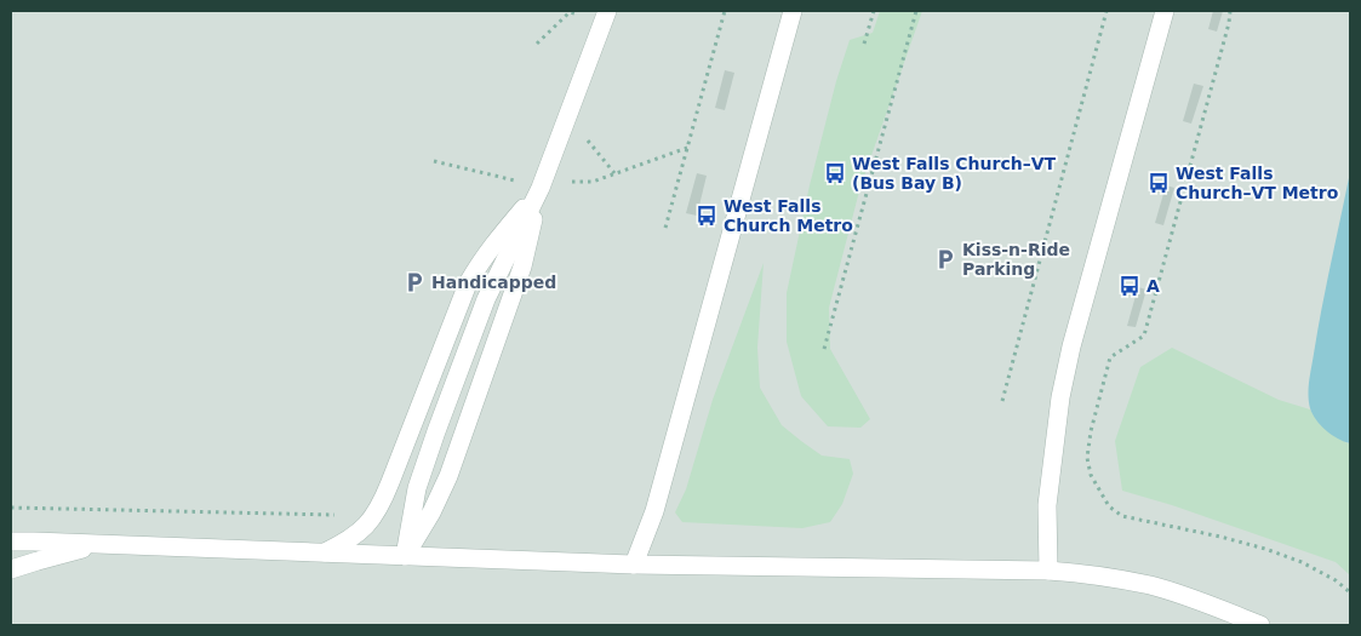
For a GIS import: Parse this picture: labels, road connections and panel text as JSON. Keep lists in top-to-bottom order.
{
  "places": {
    "bus stop": [
      "West Falls Church–VT (Bus Bay B)",
      "West Falls Church–VT Metro",
      "West Falls Church Metro",
      "A"
    ],
    "parking": ["Kiss-n-Ride Parking", "Handicapped"]
  }
}
